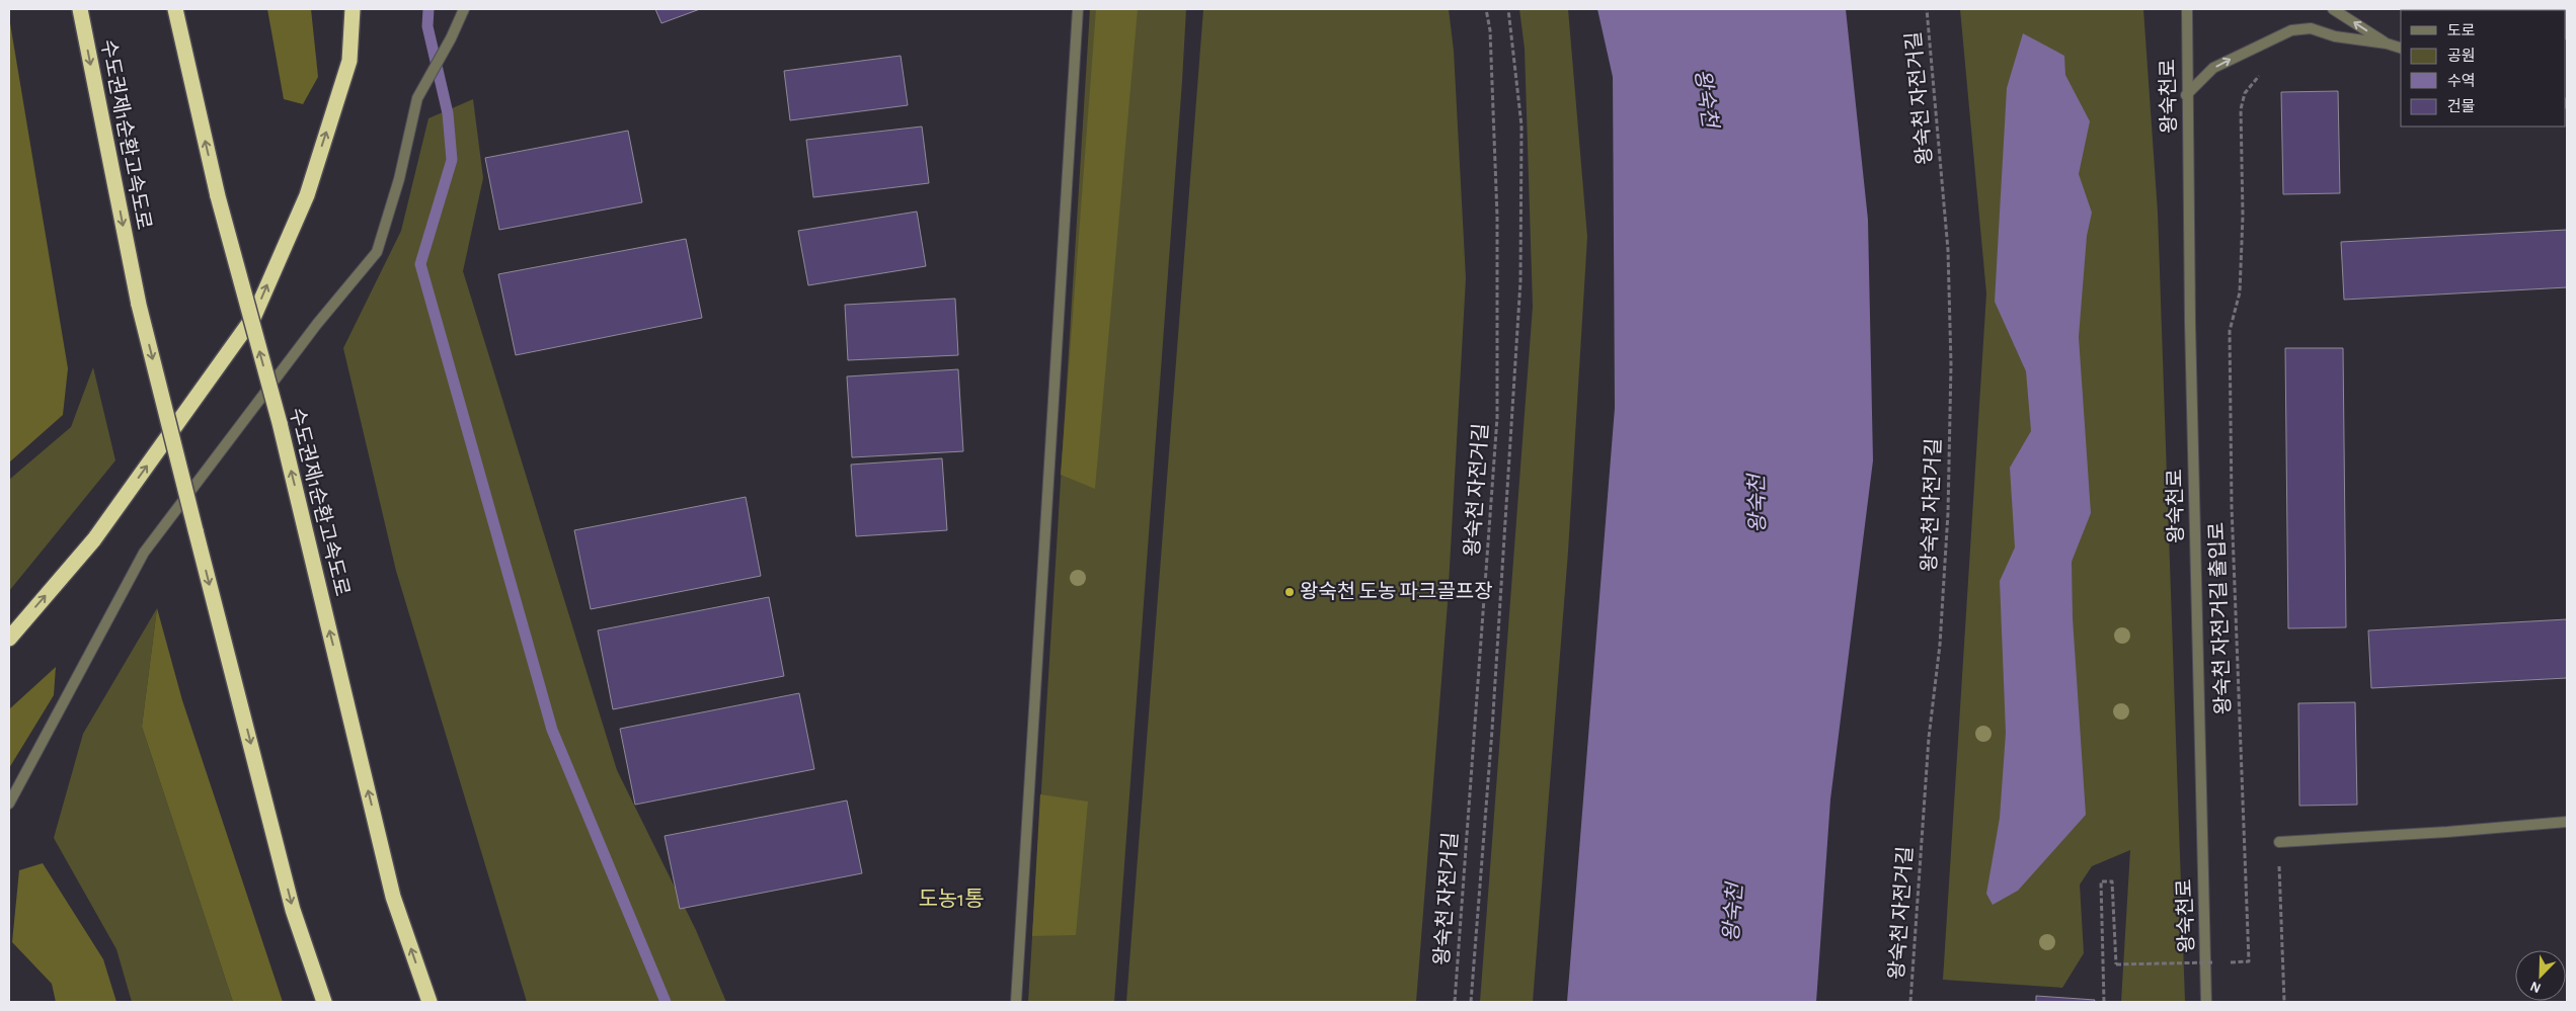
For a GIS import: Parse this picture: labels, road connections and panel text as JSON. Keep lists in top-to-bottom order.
{
  "streets": {
    "highway": ["수도권제1순환고속도로"],
    "street": ["왕숙천로"],
    "path": ["왕숙천 자전거길", "왕숙천 자전거길 출입로"]
  },
  "districts": ["도농1통"],
  "water": ["왕숙천"],
  "places": ["왕숙천 도농 파크골프장"],
  "legend": [
    "도로",
    "공원",
    "수역",
    "건물"
  ],
  "north": "bottom left"
}
